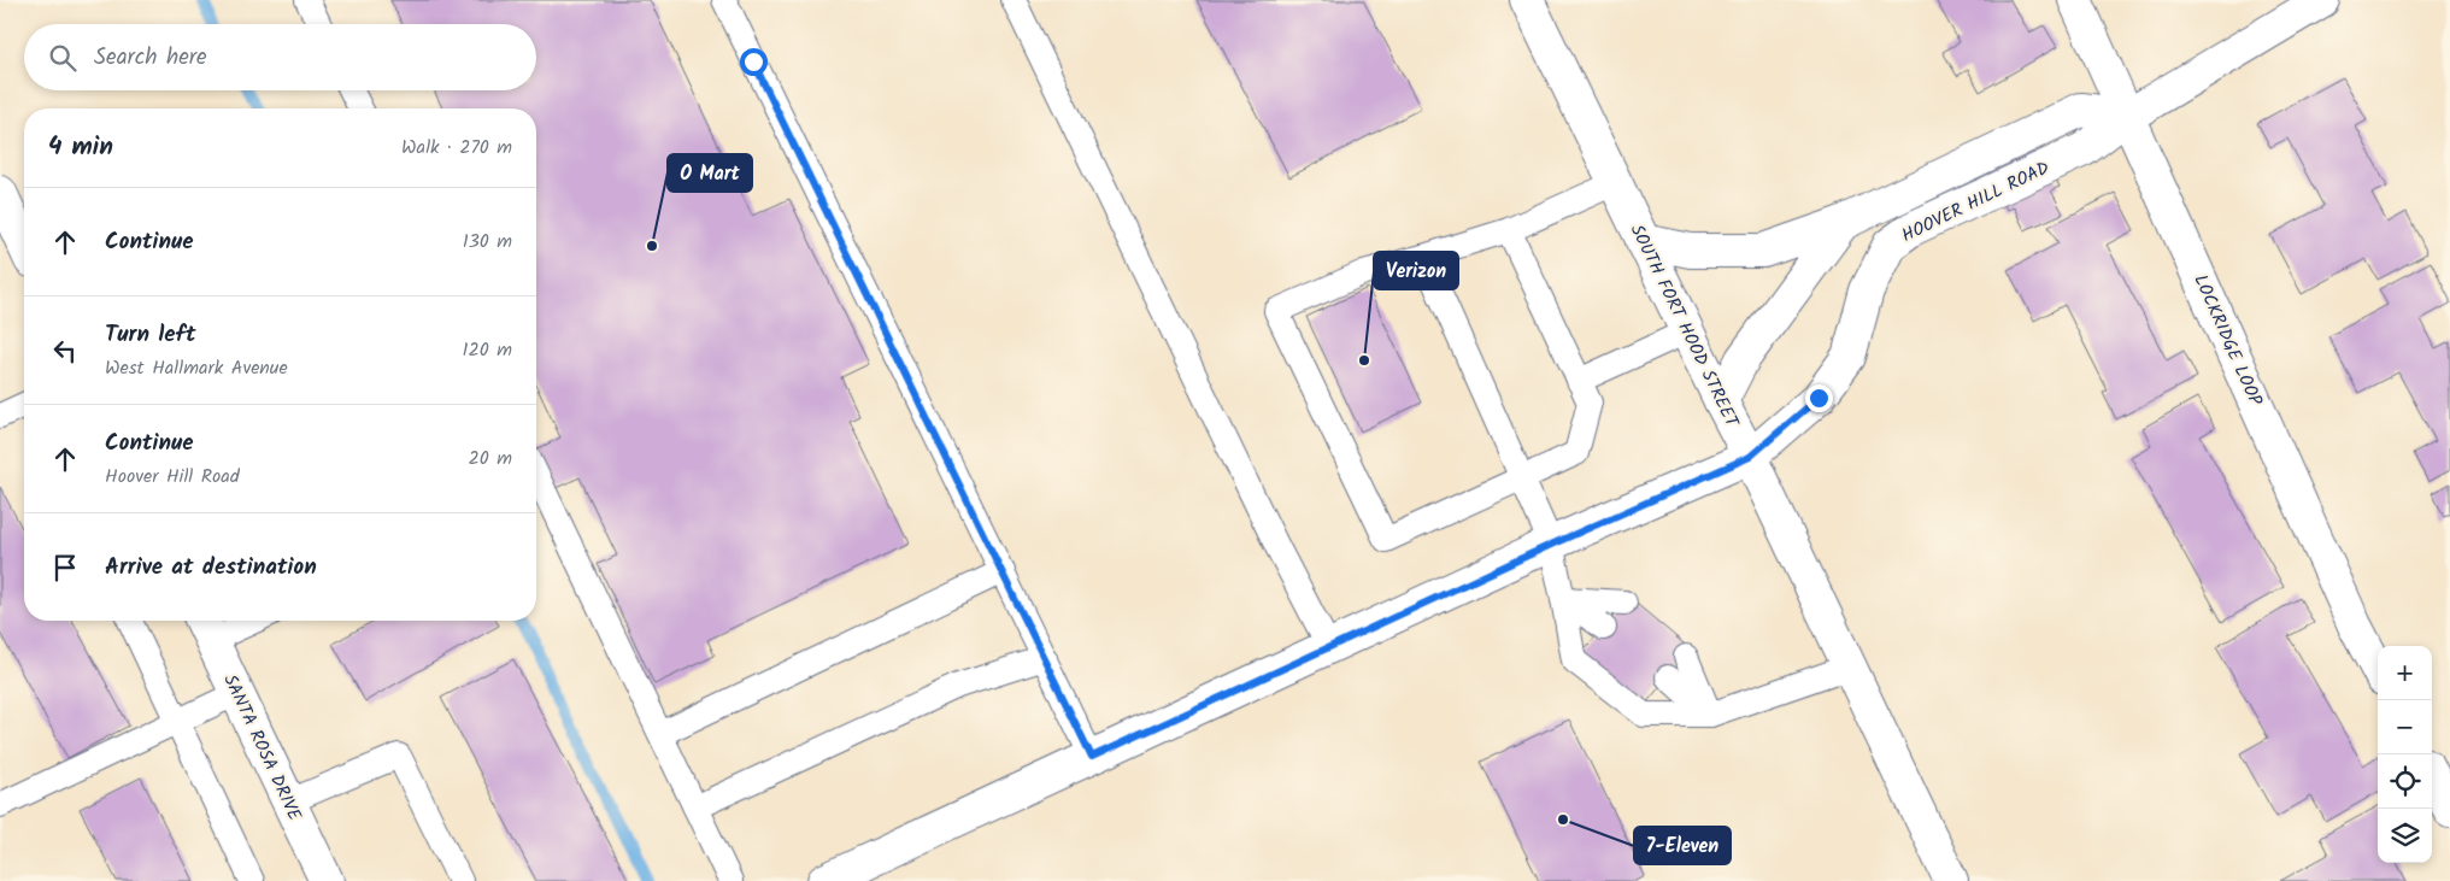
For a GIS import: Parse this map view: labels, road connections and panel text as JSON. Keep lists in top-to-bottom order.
{
  "streets": {
    "street": [
      "HOOVER HILL ROAD",
      "SOUTH FORT HOOD STREET",
      "LOCKRIDGE LOOP",
      "SANTA ROSA DRIVE"
    ]
  },
  "crossings": [
    ["HOOVER HILL ROAD", "SOUTH FORT HOOD STREET"],
    ["HOOVER HILL ROAD", "LOCKRIDGE LOOP"]
  ],
  "places": ["O Mart", "Verizon", "7-Eleven"],
  "page": {
    "search": "Search here",
    "heading": ["4 min", "Walk · 270 m"],
    "list": [
      ["Continue", "130 m"],
      ["Turn left", "West Hallmark Avenue", "120 m"],
      ["Continue", "Hoover Hill Road", "20 m"],
      "Arrive at destination"
    ],
    "map_buttons": ["+", "−"]
  }
}
